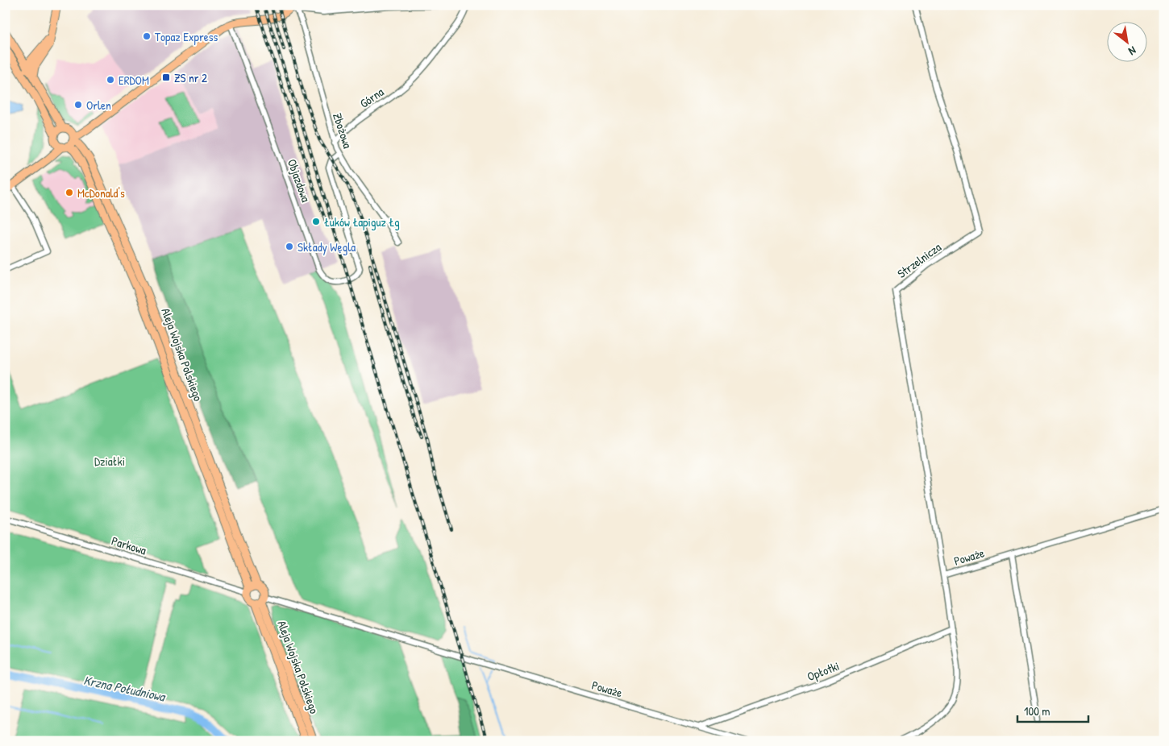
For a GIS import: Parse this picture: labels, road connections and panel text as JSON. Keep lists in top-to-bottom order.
{
  "streets": {
    "main road": ["Aleja Wojska Polskiego"],
    "street": [
      "Górna",
      "Zbożowa",
      "Objazdowa",
      "Strzelnicza",
      "Parkowa",
      "Poważe",
      "Opłotki"
    ]
  },
  "crossings": [
    ["Górna", "Zbożowa"],
    ["Zbożowa", "Objazdowa"],
    ["Strzelnicza", "Poważe"],
    ["Aleja Wojska Polskiego", "Parkowa"],
    ["Aleja Wojska Polskiego", "Poważe"],
    ["Parkowa", "Poważe"],
    ["Poważe", "Opłotki"]
  ],
  "water": ["Krzna Południowa"],
  "parks": ["Działki"],
  "places": {
    "other": [
      "Topaz Express",
      "ERDOM",
      "Orlen",
      "McDonald's",
      "Łuków Łapiguz Łg",
      "Składy Węgla"
    ],
    "transit": ["ZS nr 2"]
  },
  "scale_bar": "100 m",
  "north": "bottom right"
}
